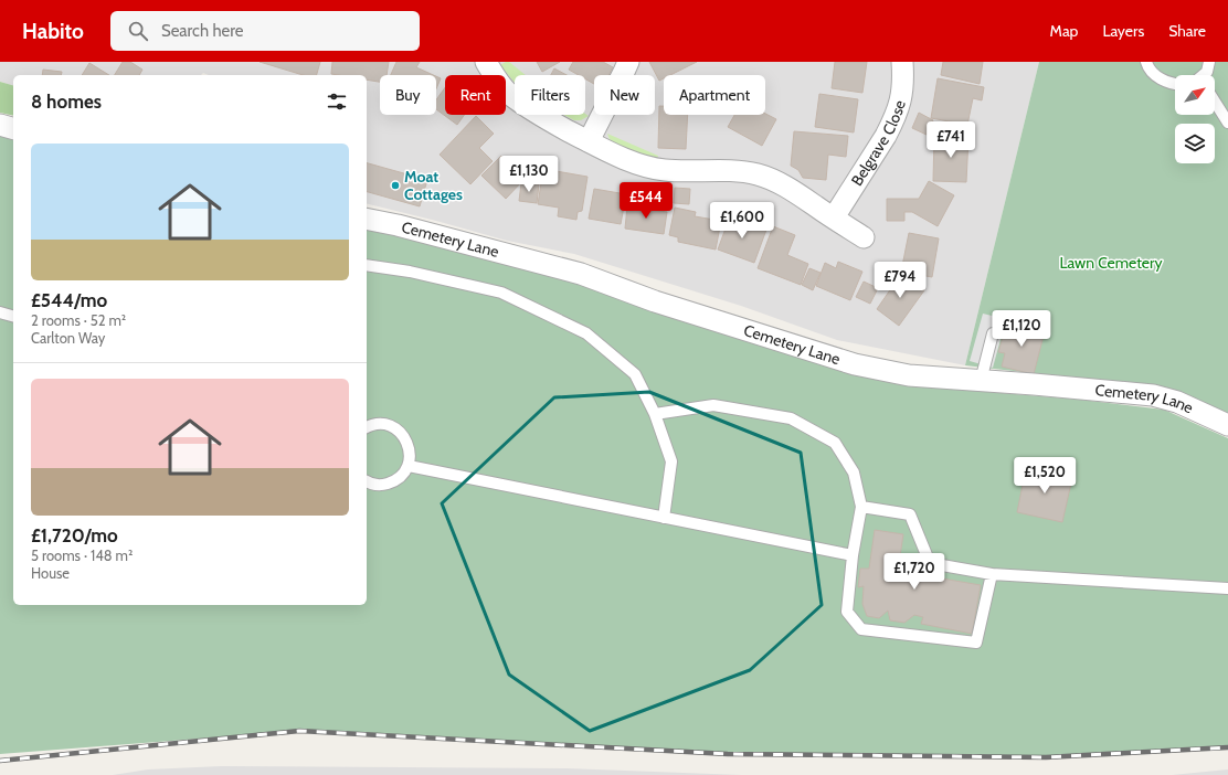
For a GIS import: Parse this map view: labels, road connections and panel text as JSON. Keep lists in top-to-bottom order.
{
  "streets": {
    "street": ["Belgrave Close", "Cemetery Lane"]
  },
  "parks": ["Lawn Cemetery"],
  "places": ["Moat Cottages"],
  "north": "top right",
  "page": {
    "header": "Habito",
    "search": "Search here",
    "nav": ["Map", "Layers", "Share"],
    "chip": [
      "Buy",
      "Rent",
      "Filters",
      "New",
      "Apartment"
    ],
    "heading": "8 homes",
    "price": [
      "£741",
      "£1,130",
      "£544",
      "£1,600",
      "£794",
      "£1,120",
      "£1,520",
      "£1,720"
    ],
    "list": [
      {
        "name": "£544/mo",
        "note": "2 rooms · 52 m² · Carlton Way"
      },
      {
        "name": "£1,720/mo",
        "note": "5 rooms · 148 m² · House"
      }
    ]
  }
}
